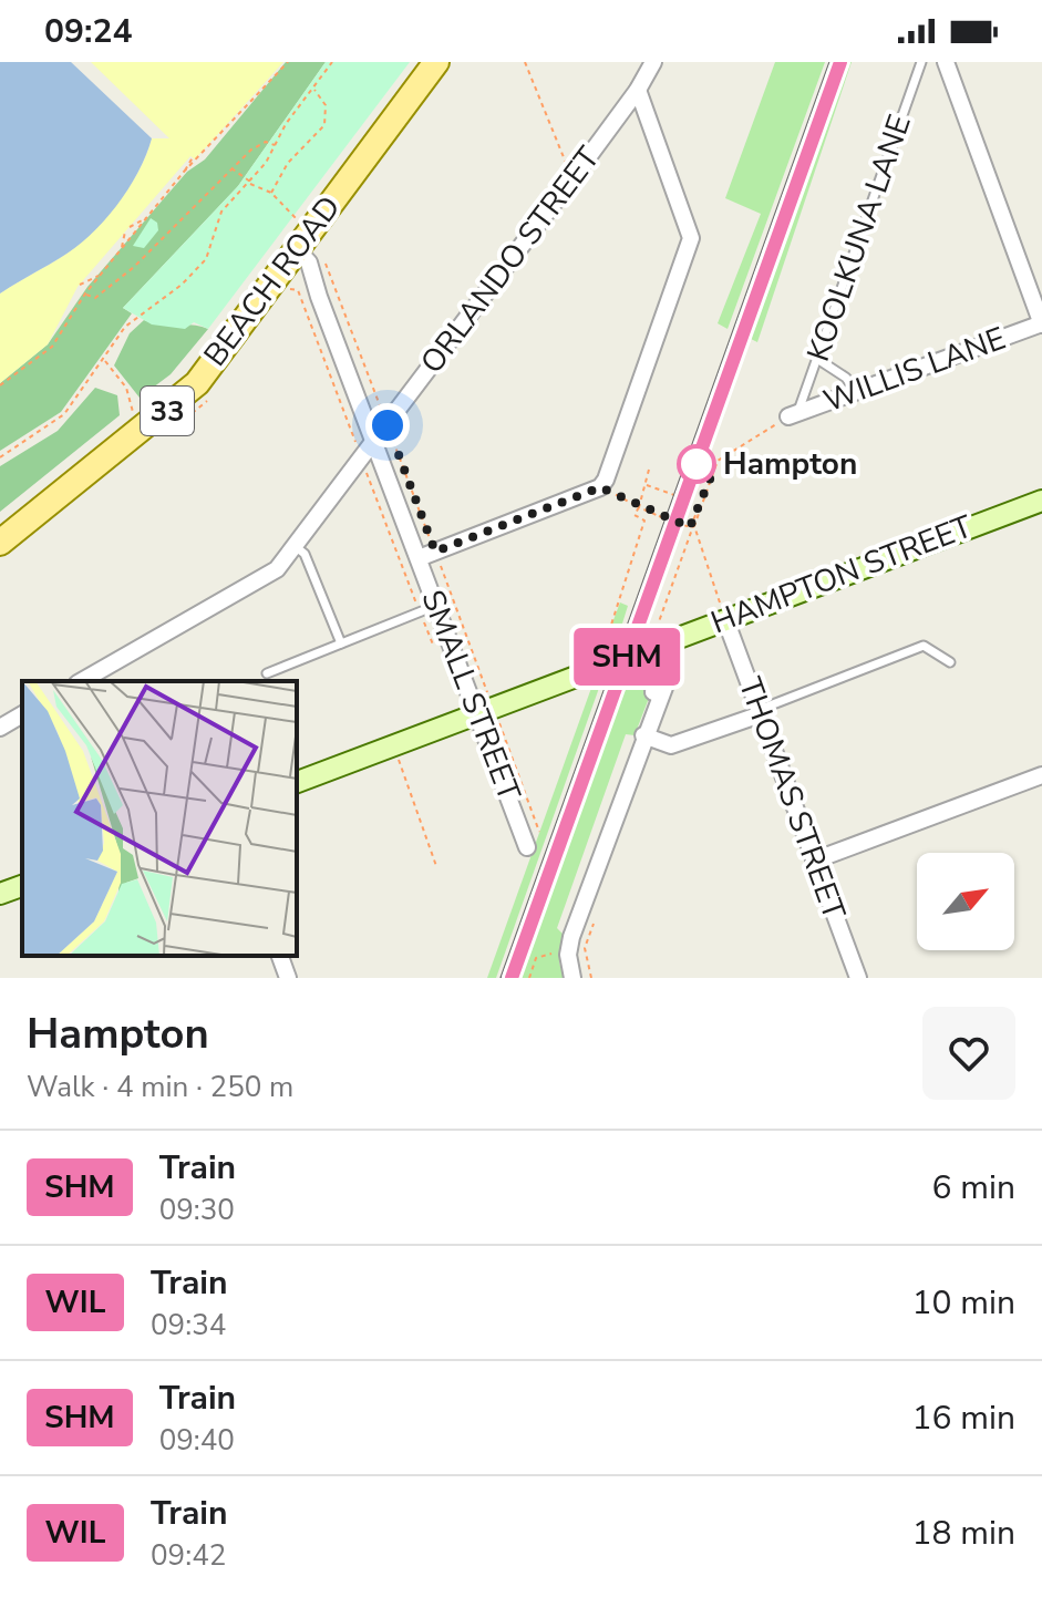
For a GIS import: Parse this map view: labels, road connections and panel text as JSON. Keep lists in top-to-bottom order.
{
  "streets": {
    "main road": ["BEACH ROAD", "33", "HAMPTON STREET"],
    "street": [
      "ORLANDO STREET",
      "WILLIS LANE",
      "SMALL STREET",
      "THOMAS STREET"
    ],
    "lane": ["KOOLKUNA LANE"]
  },
  "crossings": [
    ["KOOLKUNA LANE", "WILLIS LANE"],
    ["ORLANDO STREET", "SMALL STREET"],
    ["BEACH ROAD", "SMALL STREET"],
    ["HAMPTON STREET", "SMALL STREET"],
    ["HAMPTON STREET", "THOMAS STREET"]
  ],
  "places": ["Hampton"],
  "north": "top right",
  "page": {
    "status": "09:24",
    "on_map": "SHM",
    "heading": ["Hampton", "Walk · 4 min · 250 m"],
    "list": [
      {
        "mark": "SHM",
        "name": "Train",
        "note": "09:30",
        "value": "6 min"
      },
      {
        "mark": "WIL",
        "name": "Train",
        "note": "09:34",
        "value": "10 min"
      },
      {
        "mark": "SHM",
        "name": "Train",
        "note": "09:40",
        "value": "16 min"
      },
      {
        "mark": "WIL",
        "name": "Train",
        "note": "09:42",
        "value": "18 min"
      }
    ]
  }
}
